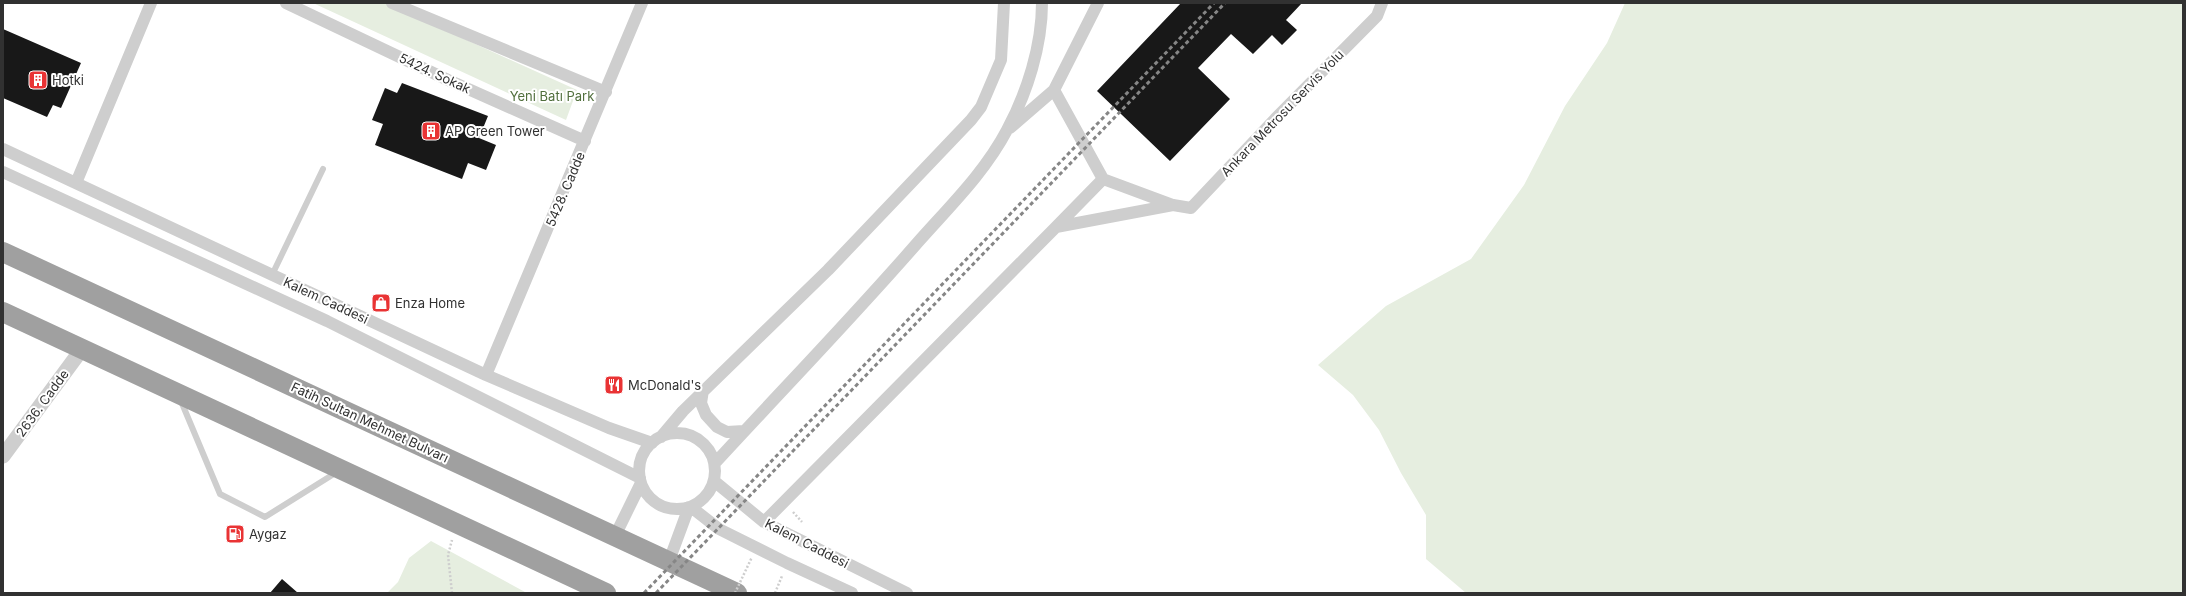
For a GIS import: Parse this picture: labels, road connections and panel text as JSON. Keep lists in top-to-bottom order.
{
  "streets": {
    "highway": ["Fatih Sultan Mehmet Bulvarı"],
    "street": [
      "5424. Sokak",
      "Ankara Metrosu Servis Yolu",
      "5428. Cadde",
      "Kalem Caddesi",
      "2636. Cadde"
    ]
  },
  "crossings": [
    ["5424. Sokak", "5428. Cadde"],
    ["5428. Cadde", "Kalem Caddesi"]
  ],
  "parks": ["Yeni Batı Park"],
  "places": {
    "building": ["Hotki", "AP Green Tower"],
    "shop": ["Enza Home"],
    "restaurant": ["McDonald's"],
    "fuel station": ["Aygaz"]
  }
}
